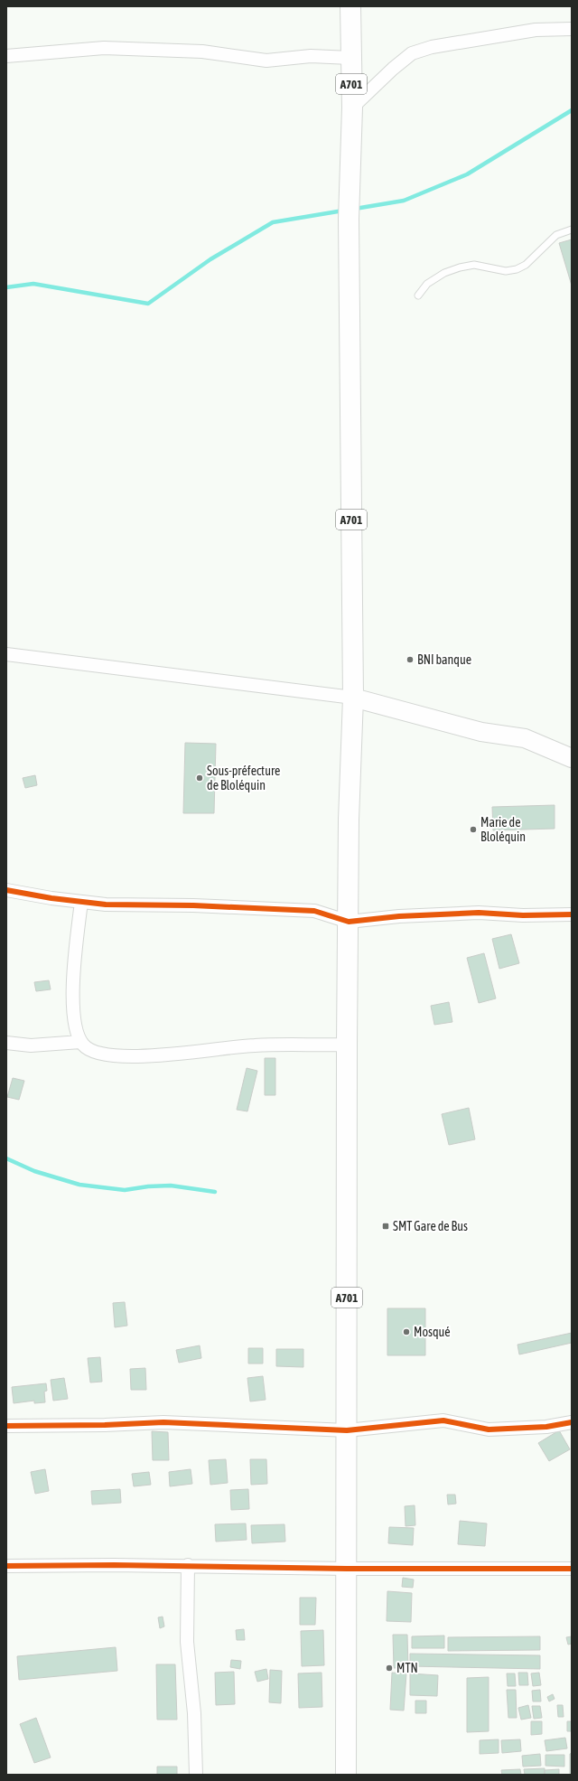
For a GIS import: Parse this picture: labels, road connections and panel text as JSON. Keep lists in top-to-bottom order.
{
  "streets": {
    "highway": ["A701"]
  },
  "places": {
    "other": [
      "BNI banque",
      "Sous-préfecture de Bloléquin",
      "Marie de Bloléquin",
      "Mosqué",
      "MTN"
    ],
    "transit": ["SMT Gare de Bus"]
  }
}
